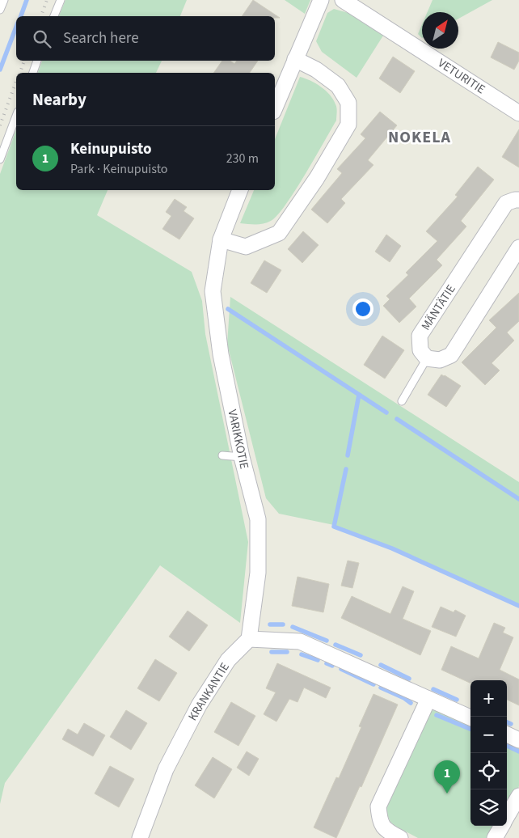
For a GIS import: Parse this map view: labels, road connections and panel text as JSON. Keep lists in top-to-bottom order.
{
  "streets": {
    "street": [
      "VETURITIE",
      "MÄNTÄTIE",
      "VARIKKOTIE",
      "KRANKANTIE"
    ]
  },
  "crossings": [
    ["VARIKKOTIE", "KRANKANTIE"]
  ],
  "districts": ["NOKELA"],
  "north": "top right",
  "page": {
    "search": "Search here",
    "heading": "Nearby",
    "list": [
      {
        "mark": "1",
        "name": "Keinupuisto",
        "note": "Park · Keinupuisto",
        "value": "230 m"
      }
    ],
    "map_buttons": ["+", "−"],
    "pins": "1"
  }
}
